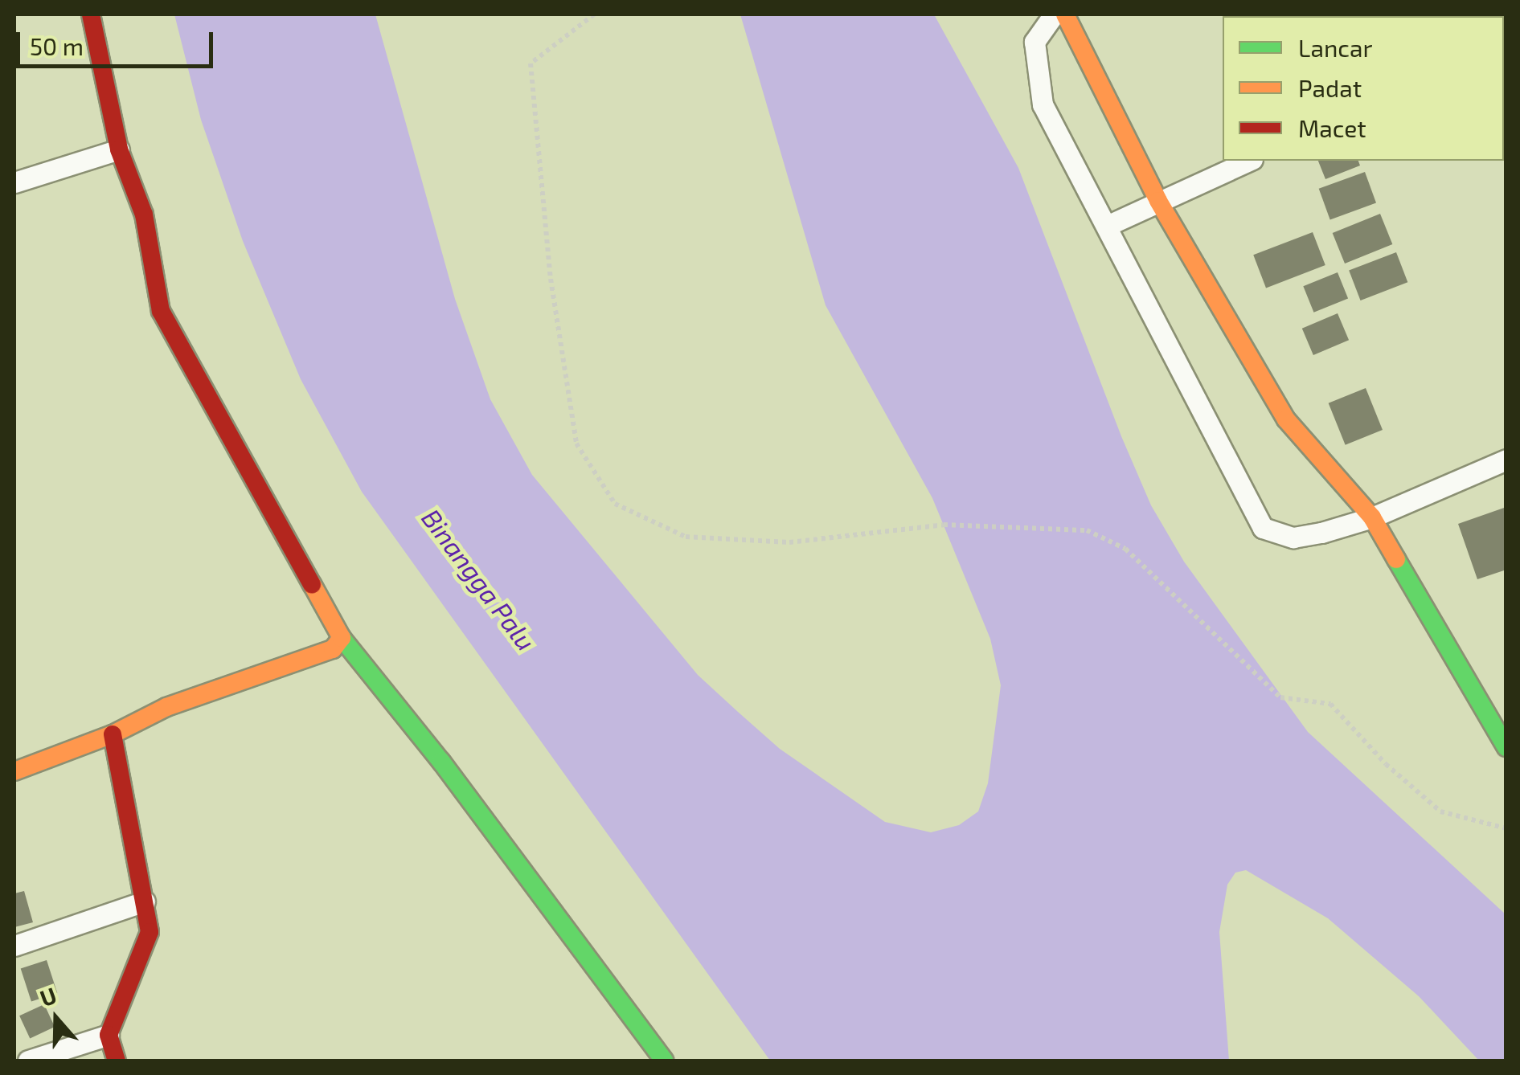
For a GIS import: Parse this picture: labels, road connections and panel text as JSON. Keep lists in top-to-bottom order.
{
  "water": ["Binangga Palu"],
  "legend": ["Lancar", "Padat", "Macet"],
  "scale_bar": "50 m",
  "north": "top"
}
